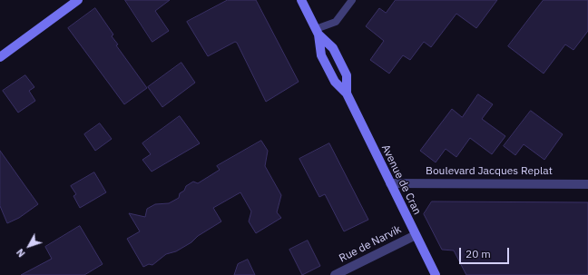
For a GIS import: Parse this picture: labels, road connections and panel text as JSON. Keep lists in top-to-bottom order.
{
  "streets": {
    "main road": ["Avenue de Cran"],
    "street": ["Boulevard Jacques Replat", "Rue de Narvik"]
  },
  "crossings": [
    ["Boulevard Jacques Replat", "Avenue de Cran"],
    ["Avenue de Cran", "Rue de Narvik"]
  ],
  "scale_bar": "20 m",
  "north": "bottom left"
}
